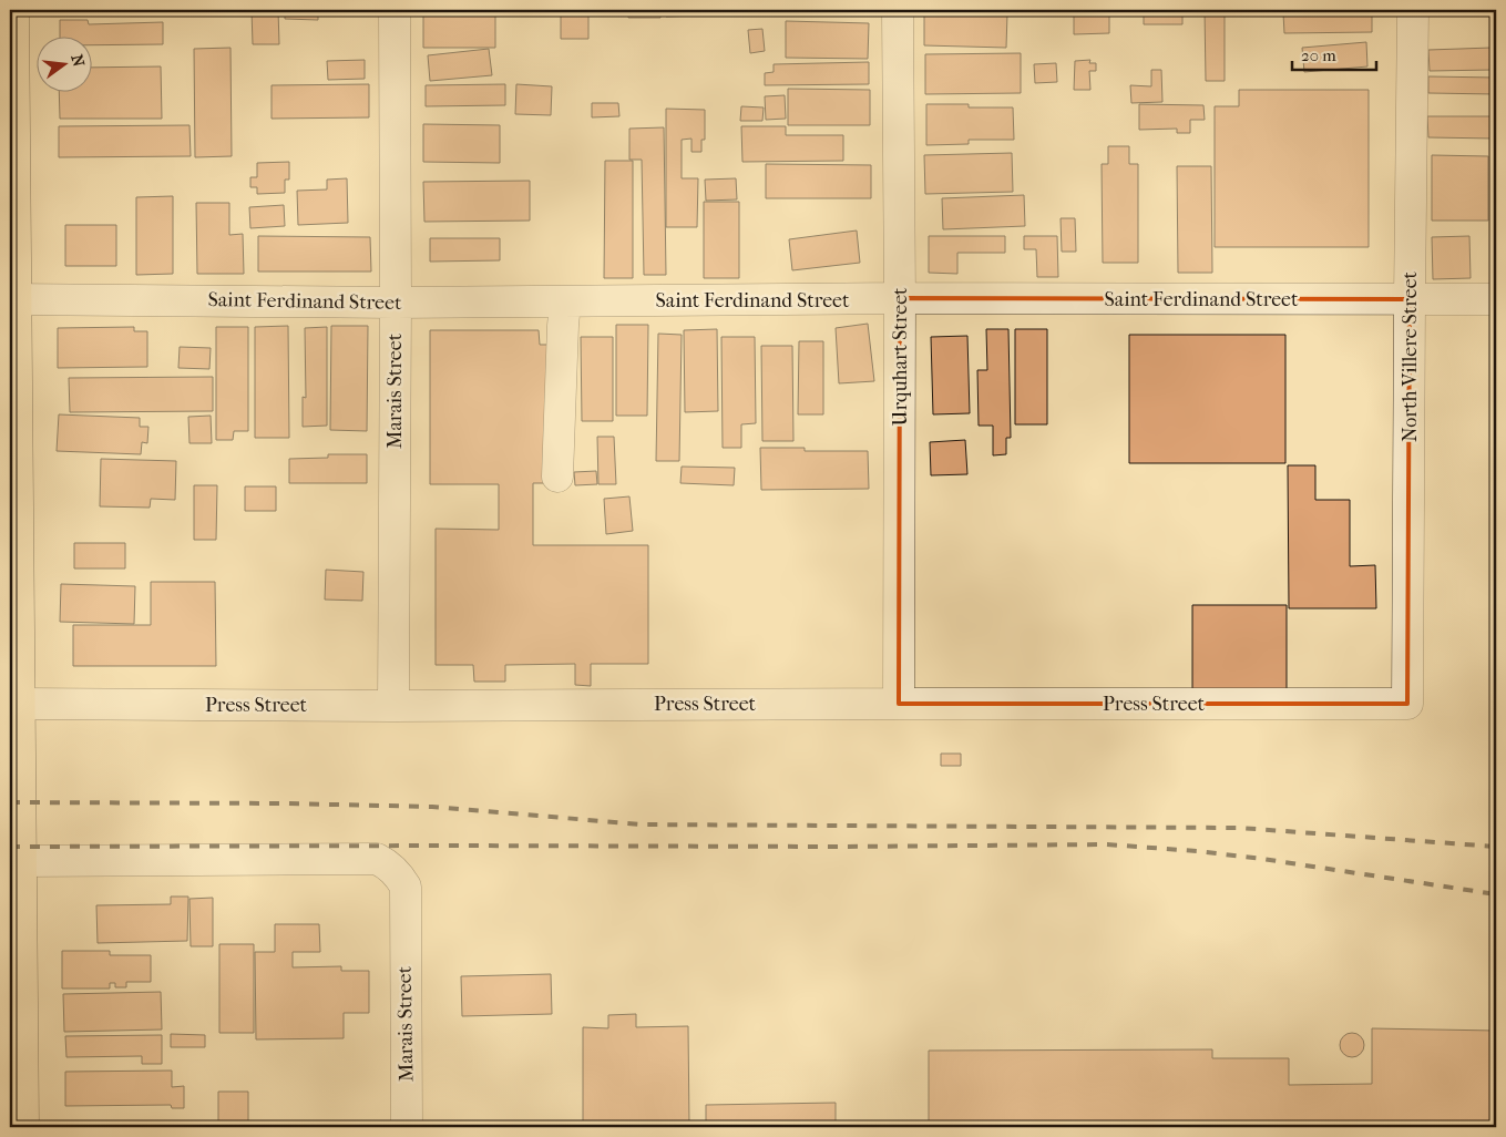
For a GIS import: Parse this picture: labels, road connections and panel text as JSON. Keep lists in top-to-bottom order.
{
  "streets": {
    "street": [
      "Saint Ferdinand Street",
      "Urquhart Street",
      "North Villere Street",
      "Marais Street",
      "Press Street"
    ]
  },
  "crossings": [
    ["Saint Ferdinand Street", "Urquhart Street"],
    ["Saint Ferdinand Street", "North Villere Street"],
    ["Saint Ferdinand Street", "Marais Street"],
    ["Urquhart Street", "Press Street"],
    ["North Villere Street", "Press Street"],
    ["Marais Street", "Press Street"]
  ],
  "scale_bar": "20 m",
  "north": "right"
}
